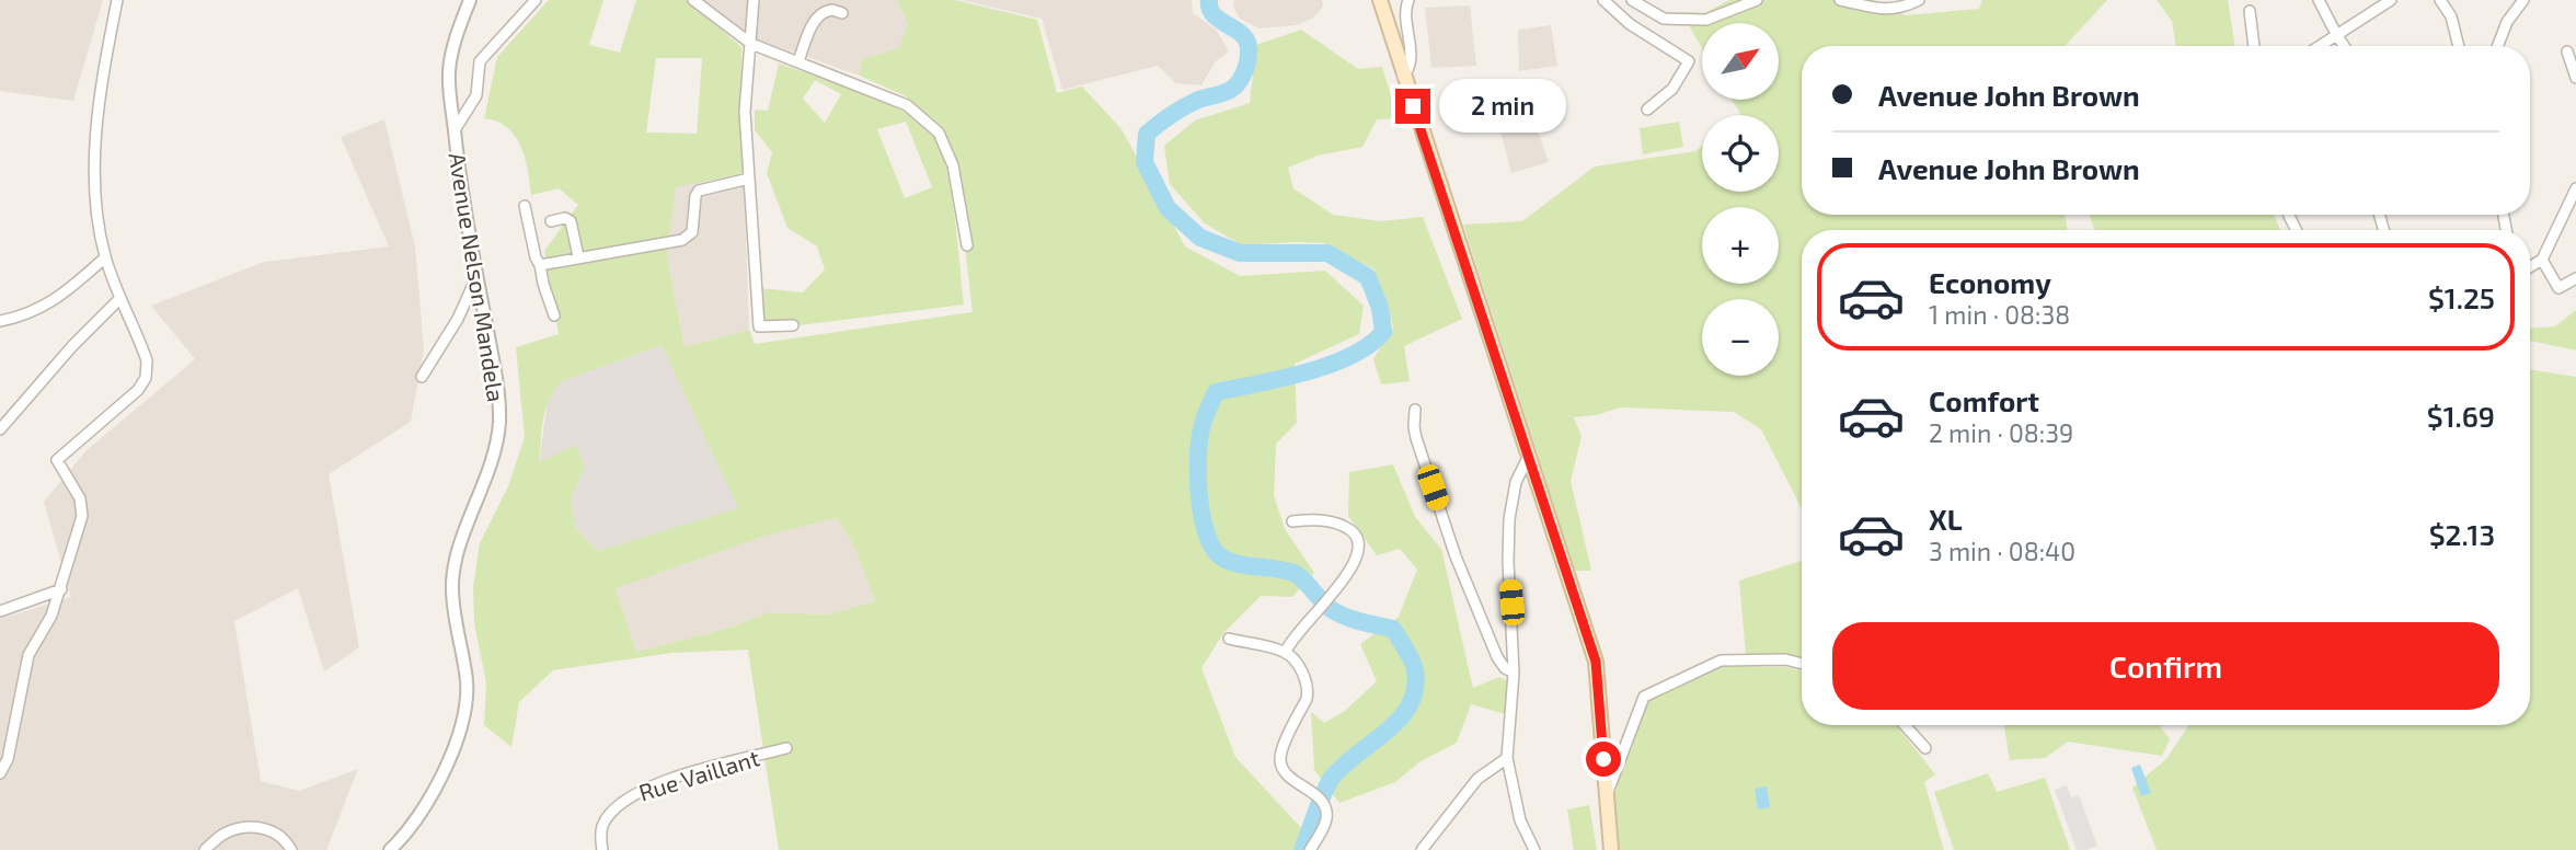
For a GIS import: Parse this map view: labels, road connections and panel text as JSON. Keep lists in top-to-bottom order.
{
  "streets": {
    "street": ["Avenue Nelson Mandela", "Rue Vaillant"]
  },
  "north": "top right",
  "page": {
    "map_buttons": ["+", "−"],
    "banner": ["Avenue John Brown", "Avenue John Brown"],
    "bubble": "2 min",
    "list": [
      {
        "name": "Economy",
        "note": "1 min · 08:38",
        "value": "$1.25"
      },
      {
        "name": "Comfort",
        "note": "2 min · 08:39",
        "value": "$1.69"
      },
      {
        "name": "XL",
        "note": "3 min · 08:40",
        "value": "$2.13"
      }
    ],
    "buttons": "Confirm"
  }
}
